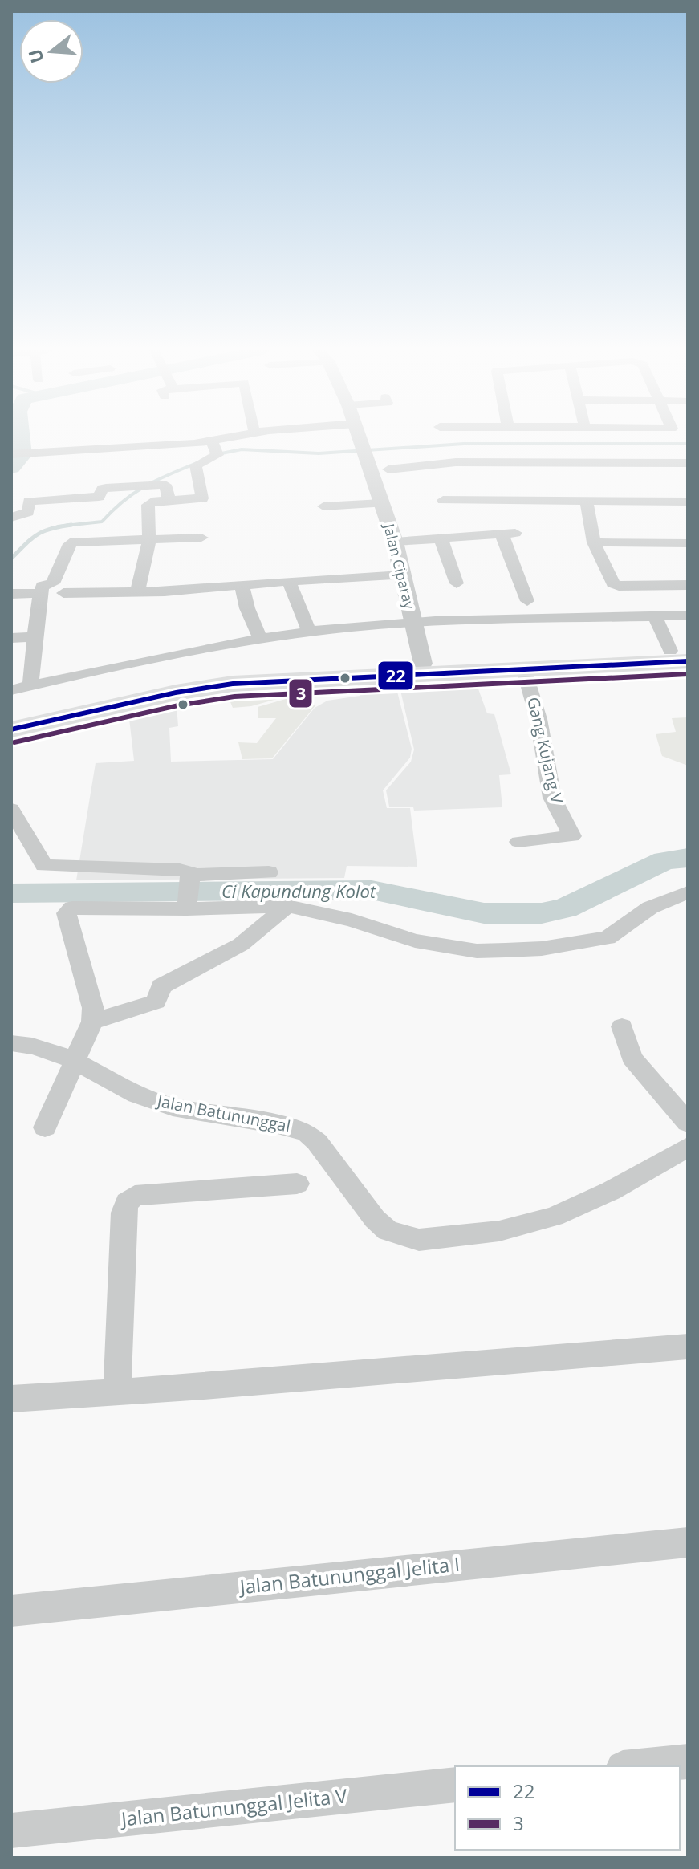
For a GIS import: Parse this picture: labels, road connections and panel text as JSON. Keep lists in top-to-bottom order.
{
  "streets": {
    "street": [
      "Jalan Ciparay",
      "Gang Kujang V",
      "Jalan Batununggal",
      "Jalan Batununggal Jelita I",
      "Jalan Batununggal Jelita V"
    ]
  },
  "water": ["Ci Kapundung Kolot"],
  "lines": ["transit line 22", "transit line 3"],
  "legend": ["22", "3"],
  "north": "left"
}
